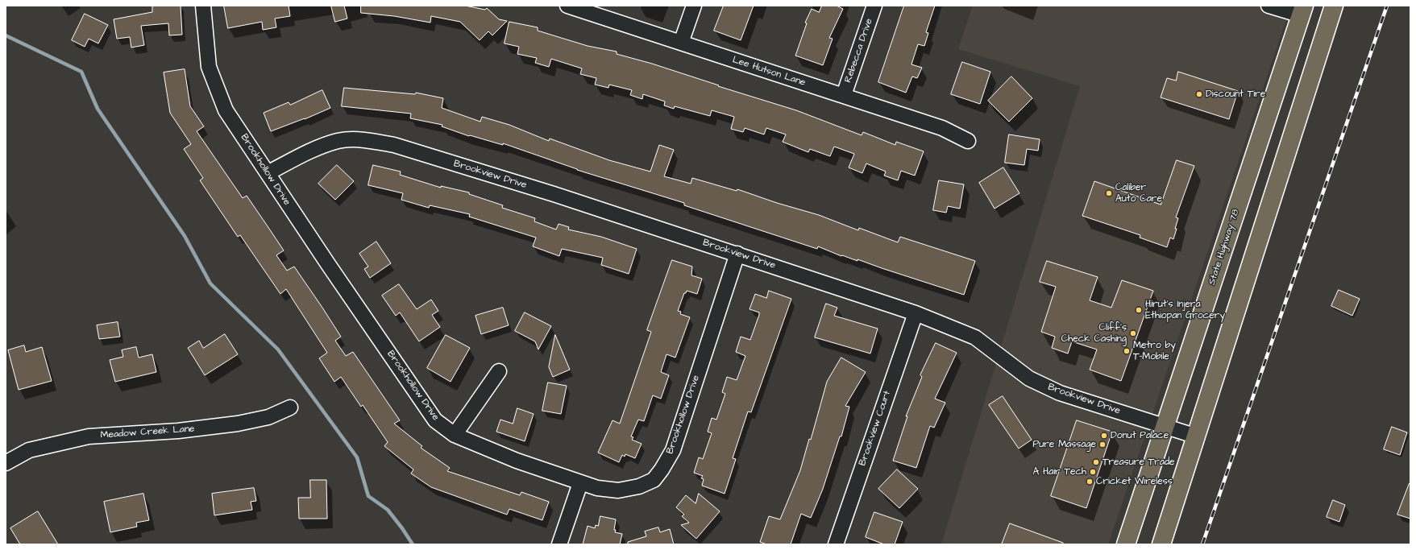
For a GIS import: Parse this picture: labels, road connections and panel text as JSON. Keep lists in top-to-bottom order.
{
  "streets": {
    "main road": ["State Highway 78"],
    "street": [
      "Rebecca Drive",
      "Lee Hutson Lane",
      "Brookhollow Drive",
      "Brookview Drive",
      "Brookview Court",
      "Meadow Creek Lane"
    ]
  },
  "crossings": [
    ["Rebecca Drive", "Lee Hutson Lane"],
    ["Brookhollow Drive", "Brookview Drive"],
    ["Brookview Drive", "State Highway 78"],
    ["Brookview Drive", "Brookview Court"]
  ],
  "places": [
    "Discount Tire",
    "Caliber Auto Care",
    "Hirut's Injera Ethiopan Grocery",
    "Cliff's Check Cashing",
    "Metro by T-Mobile",
    "Donut Palace",
    "Pure Massage",
    "Treasure Trade",
    "A Hair Tech",
    "Cricket Wireless"
  ]
}
